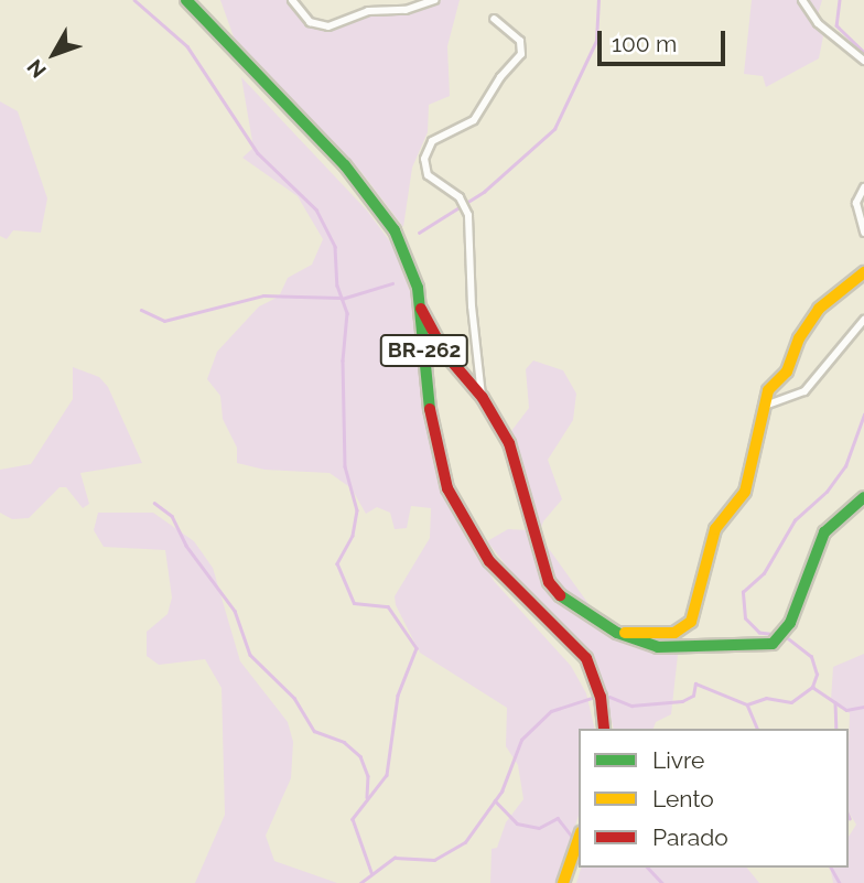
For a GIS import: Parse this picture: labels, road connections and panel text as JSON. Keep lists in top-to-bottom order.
{
  "streets": {
    "main road": ["BR-262"]
  },
  "legend": ["Livre", "Lento", "Parado"],
  "scale_bar": "100 m",
  "north": "bottom left"
}
